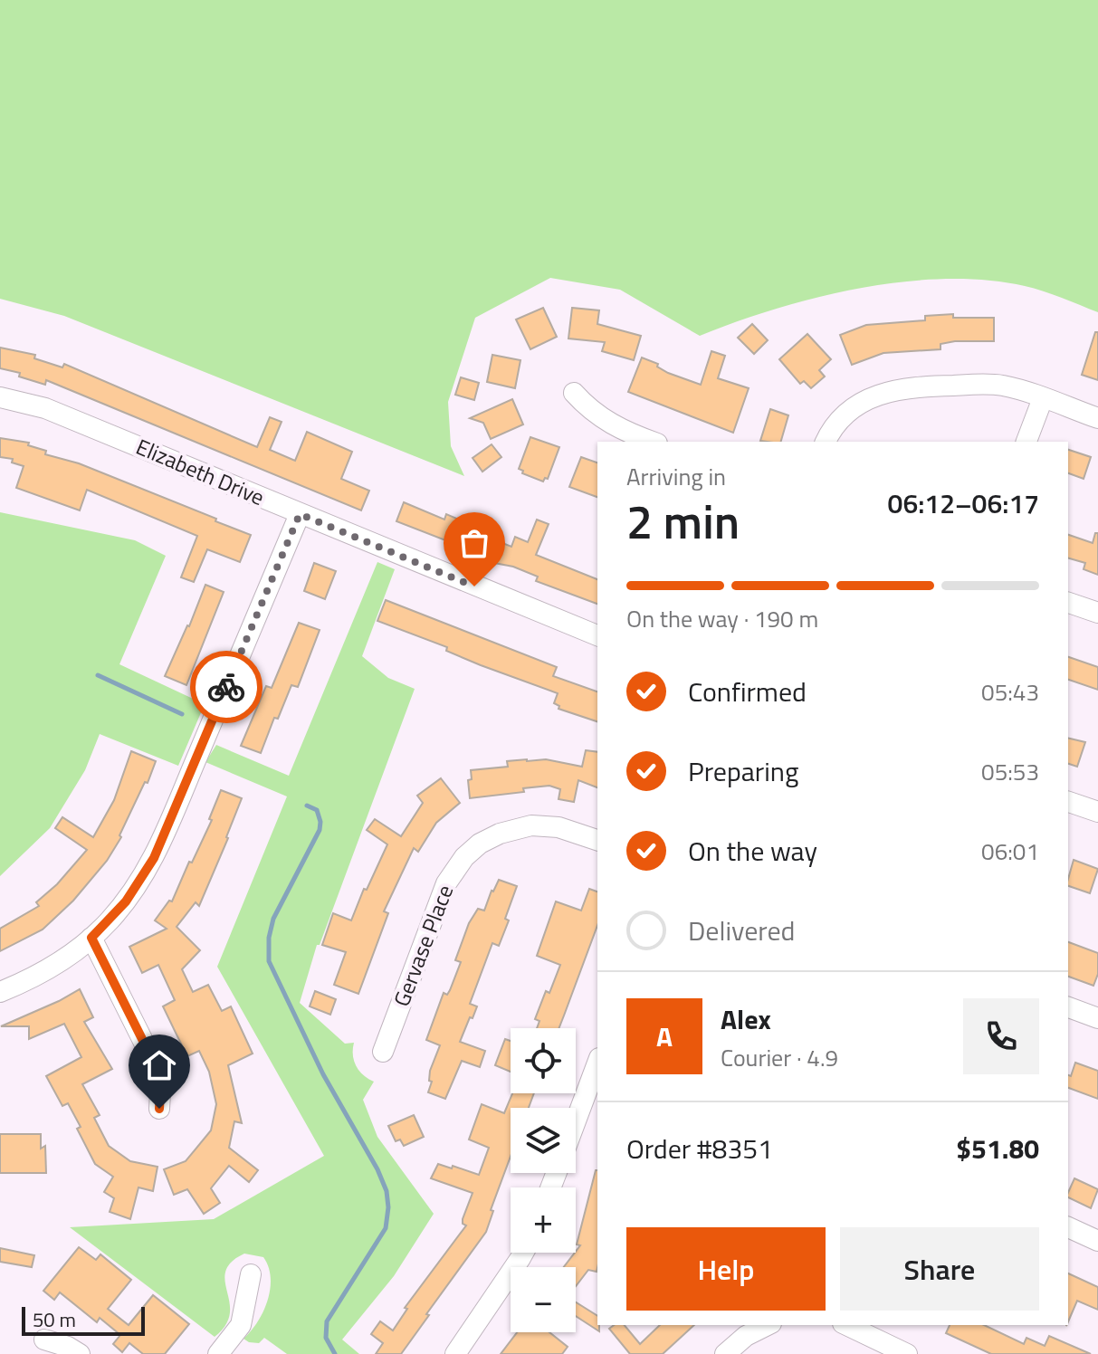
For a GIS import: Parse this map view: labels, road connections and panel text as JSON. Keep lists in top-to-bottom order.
{
  "streets": {
    "street": ["Elizabeth Drive", "Gervase Place"]
  },
  "scale_bar": "50 m",
  "page": {
    "heading": ["2 min", "Arriving in", "06:12–06:17"],
    "panel": [
      "Alex",
      "Courier · 4.9",
      "Order #8351",
      "$51.80"
    ],
    "bar": "On the way · 190 m",
    "list": [
      ["Confirmed", "05:43"],
      ["Preparing", "05:53"],
      ["On the way", "06:01"],
      "Delivered"
    ],
    "round": "A",
    "map_buttons": ["+", "−"],
    "buttons": ["Help", "Share"],
    "scale": "50 m"
  }
}
